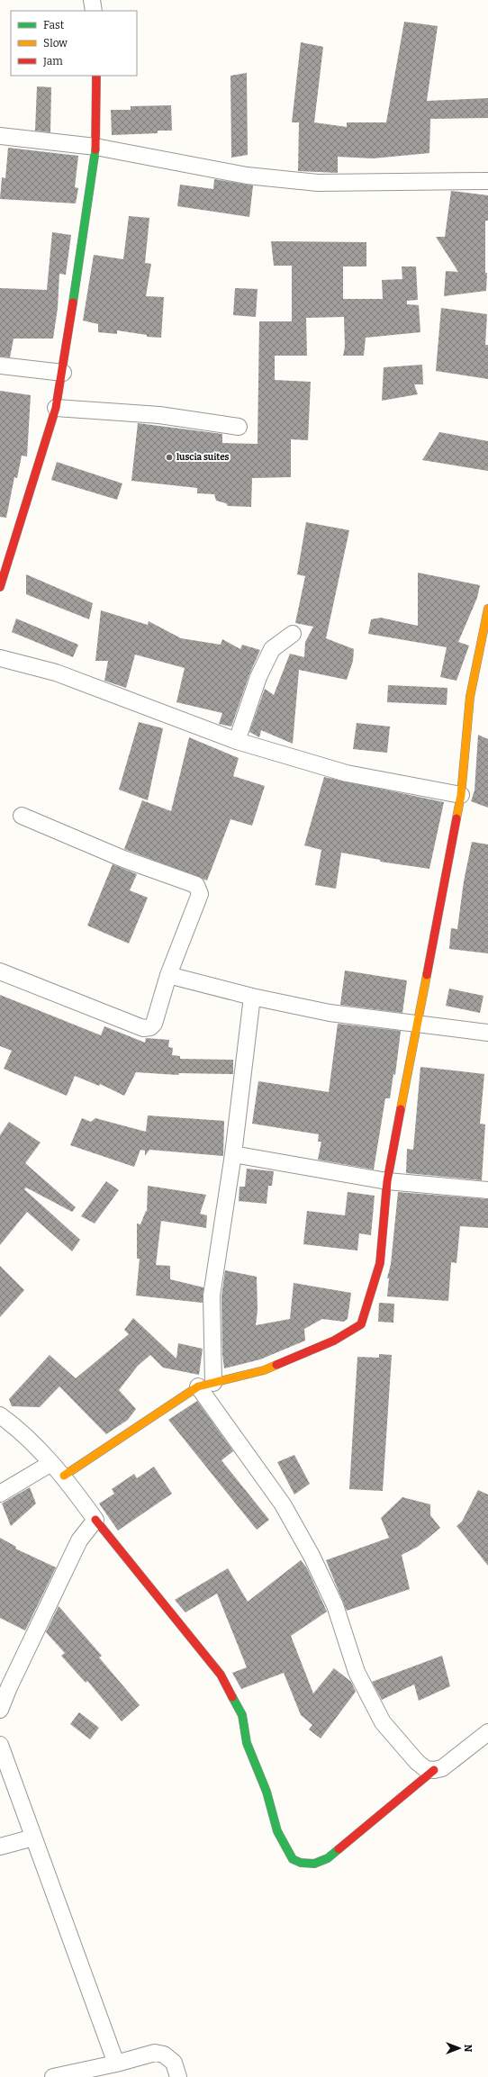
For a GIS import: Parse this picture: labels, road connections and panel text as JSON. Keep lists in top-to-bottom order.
{
  "places": ["luscia suites"],
  "legend": ["Fast", "Slow", "Jam"],
  "north": "right"
}
